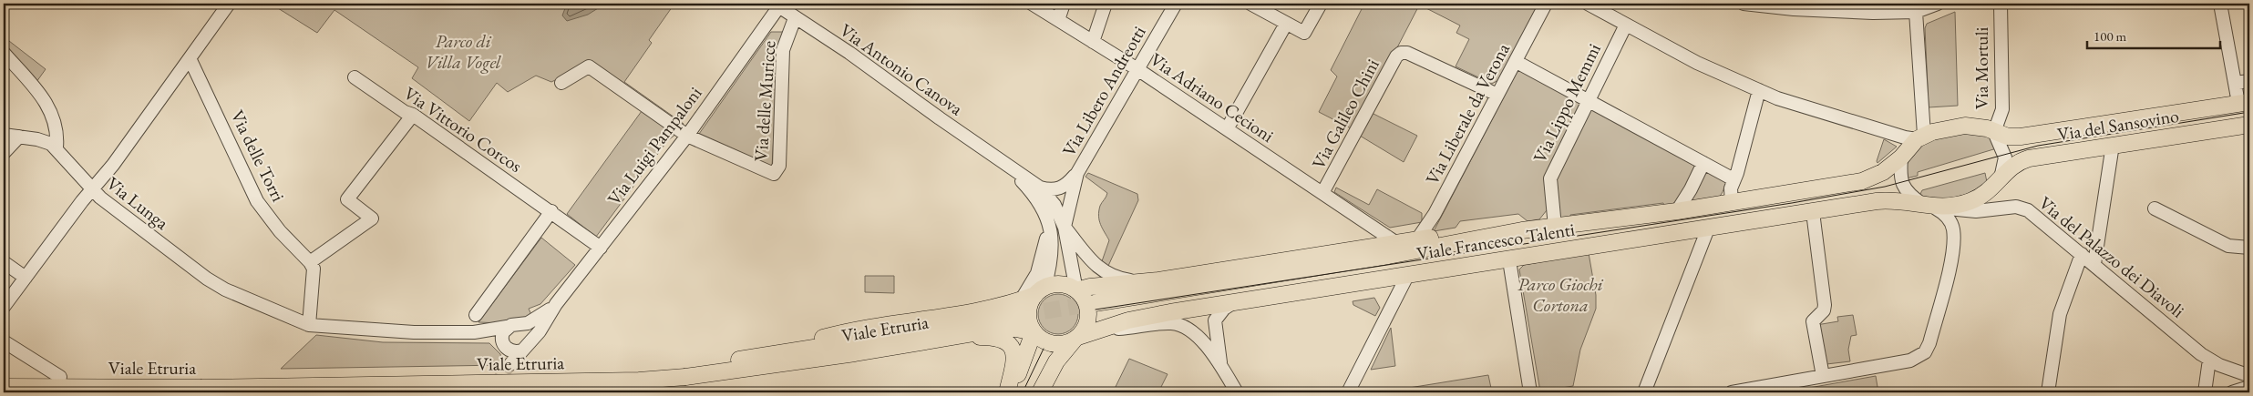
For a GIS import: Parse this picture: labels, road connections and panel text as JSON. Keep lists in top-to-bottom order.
{
  "streets": {
    "main road": ["Via del Sansovino", "Viale Francesco Talenti", "Viale Etruria"],
    "street": [
      "Via Mortuli",
      "Via Antonio Canova",
      "Via Libero Andreotti",
      "Via Adriano Cecioni",
      "Via delle Muricce",
      "Via Lippo Memmi",
      "Via Galileo Chini",
      "Via Liberale da Verona",
      "Via Vittorio Corcos",
      "Via Luigi Pampaloni",
      "Via delle Torri",
      "Via Lunga",
      "Via del Palazzo dei Diavoli"
    ]
  },
  "crossings": [
    ["Via Mortuli", "Via del Sansovino"],
    ["Via Mortuli", "Viale Francesco Talenti"],
    ["Via Mortuli", "Via del Palazzo dei Diavoli"],
    ["Via Antonio Canova", "Via Libero Andreotti"],
    ["Via Antonio Canova", "Via delle Muricce"],
    ["Via Antonio Canova", "Via Luigi Pampaloni"],
    ["Via Antonio Canova", "Viale Francesco Talenti"],
    ["Via Antonio Canova", "Viale Etruria"],
    ["Via Libero Andreotti", "Via Adriano Cecioni"],
    ["Via Libero Andreotti", "Viale Francesco Talenti"],
    ["Via Adriano Cecioni", "Via Galileo Chini"],
    ["Via Adriano Cecioni", "Viale Francesco Talenti"],
    ["Via delle Muricce", "Via Luigi Pampaloni"],
    ["Via Lippo Memmi", "Viale Francesco Talenti"],
    ["Via Galileo Chini", "Via Liberale da Verona"],
    ["Via Liberale da Verona", "Viale Francesco Talenti"],
    ["Via del Sansovino", "Viale Francesco Talenti"],
    ["Via del Sansovino", "Via del Palazzo dei Diavoli"],
    ["Via Vittorio Corcos", "Via Luigi Pampaloni"],
    ["Via Luigi Pampaloni", "Via Lunga"],
    ["Viale Francesco Talenti", "Via del Palazzo dei Diavoli"],
    ["Viale Francesco Talenti", "Viale Etruria"]
  ],
  "parks": ["Parco di Villa Vogel", "Parco Giochi Cortona"],
  "scale_bar": "100 m"
}
